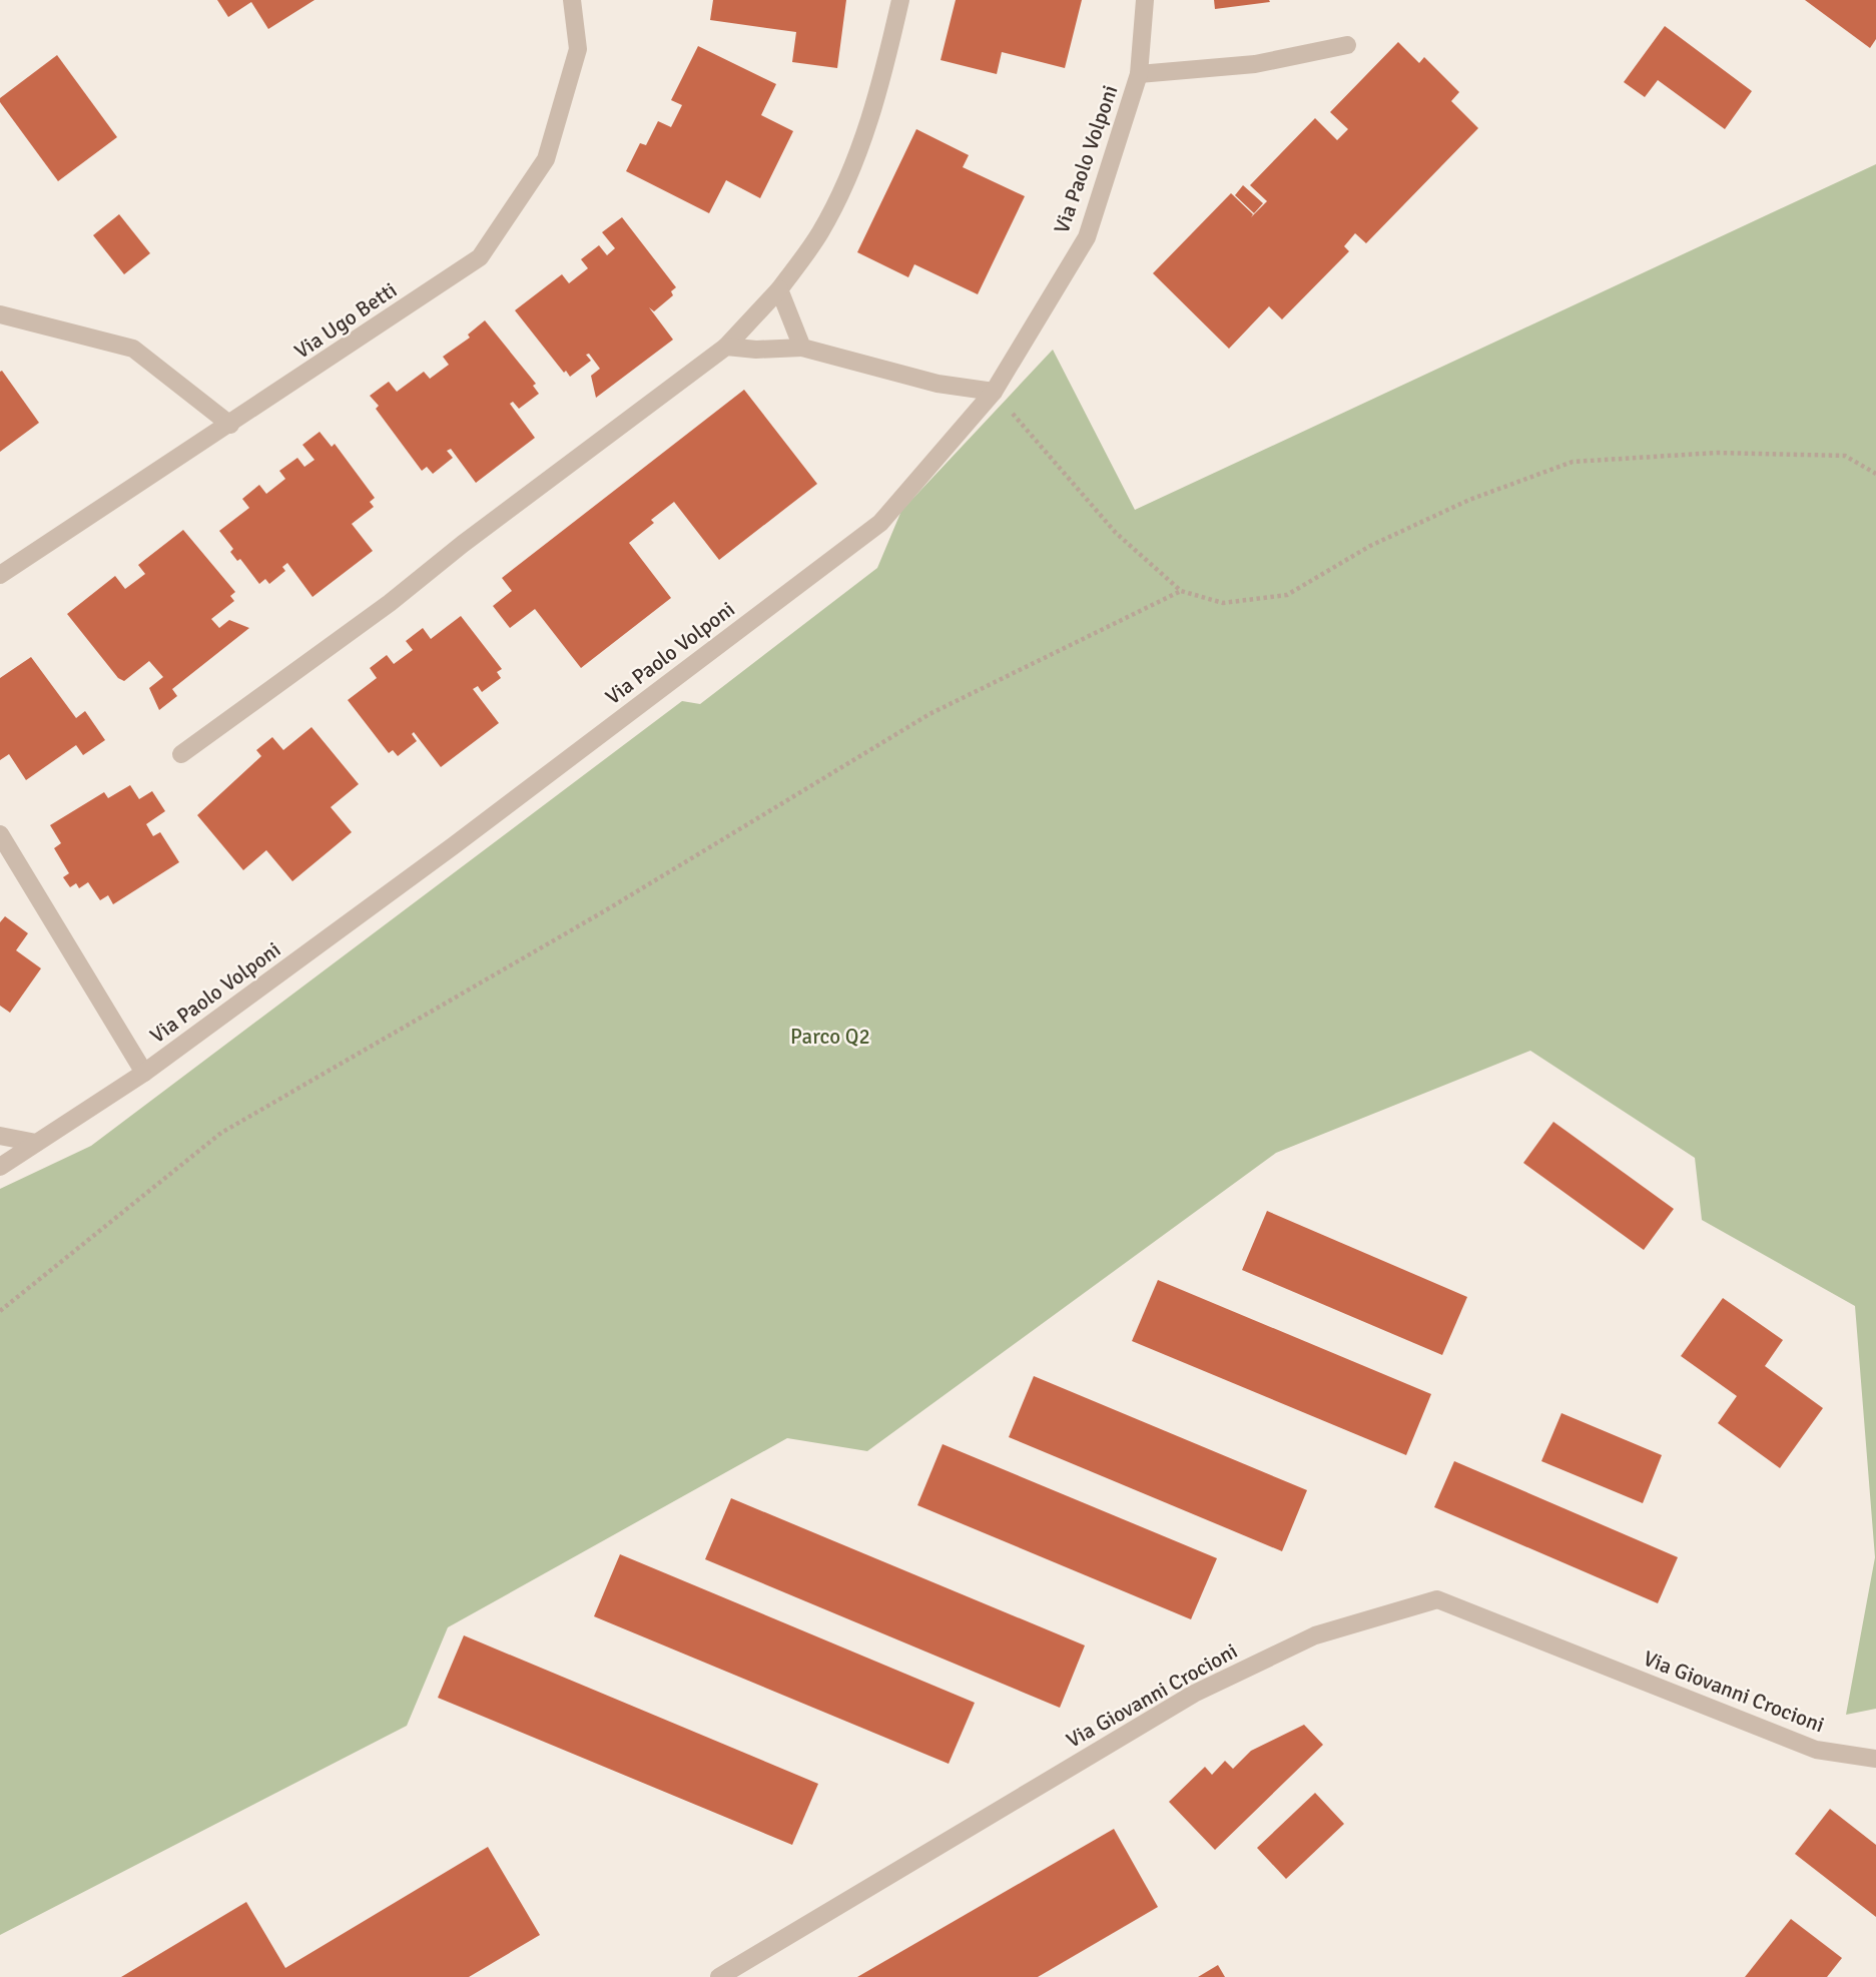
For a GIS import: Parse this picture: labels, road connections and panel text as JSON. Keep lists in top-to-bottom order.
{
  "streets": {
    "street": ["Via Paolo Volponi", "Via Ugo Betti", "Via Giovanni Crocioni"]
  },
  "parks": ["Parco Q2"]
}
